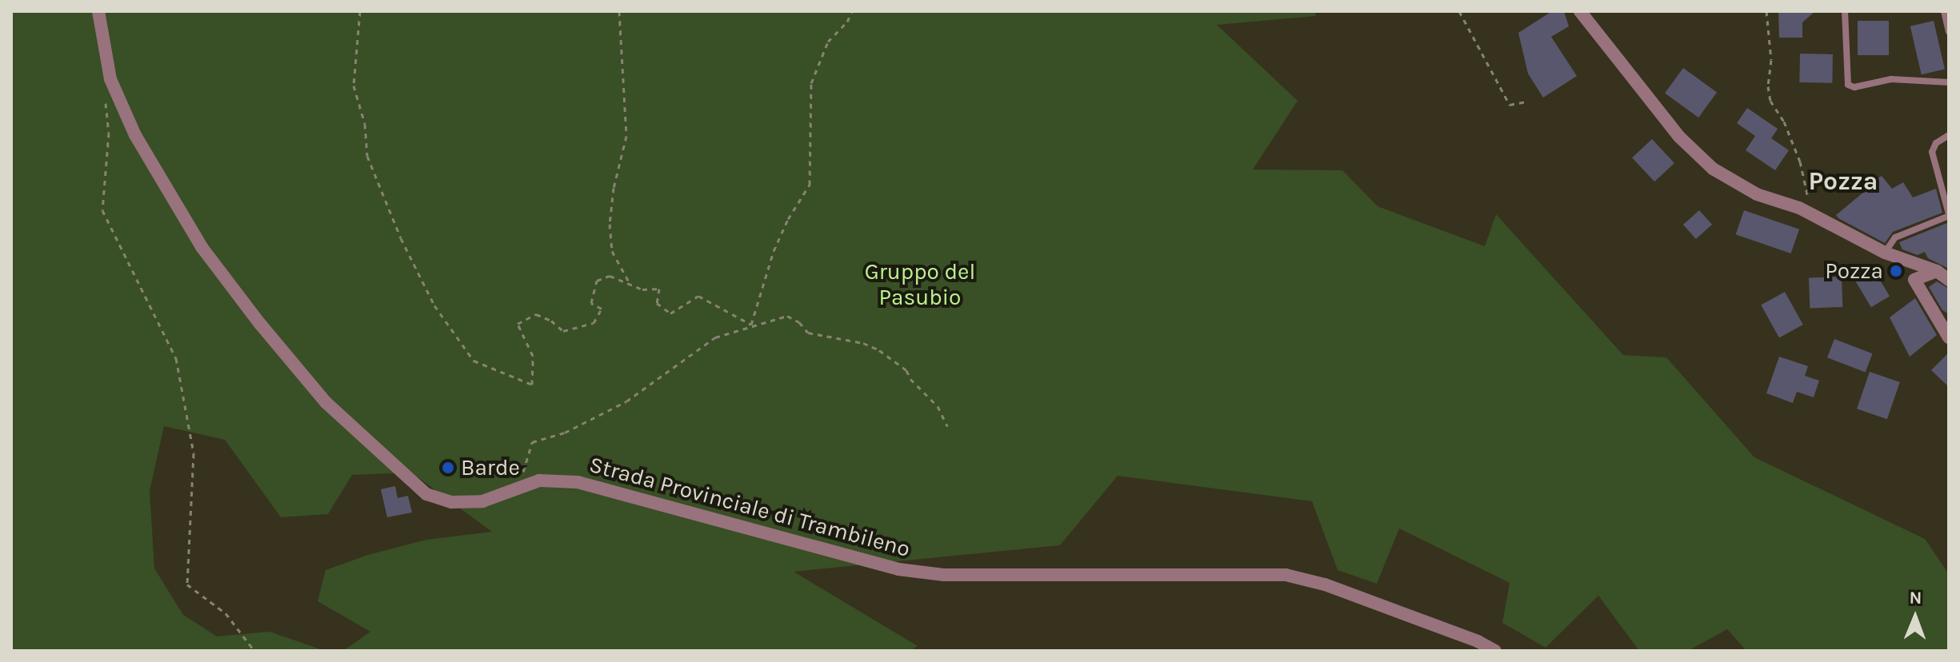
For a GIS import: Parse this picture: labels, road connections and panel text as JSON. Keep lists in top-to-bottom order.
{
  "streets": {
    "street": ["Strada Provinciale di Trambileno"]
  },
  "districts": ["Pozza"],
  "parks": ["Gruppo del Pasubio"],
  "places": ["Pozza", "Barde"],
  "north": "top"
}
